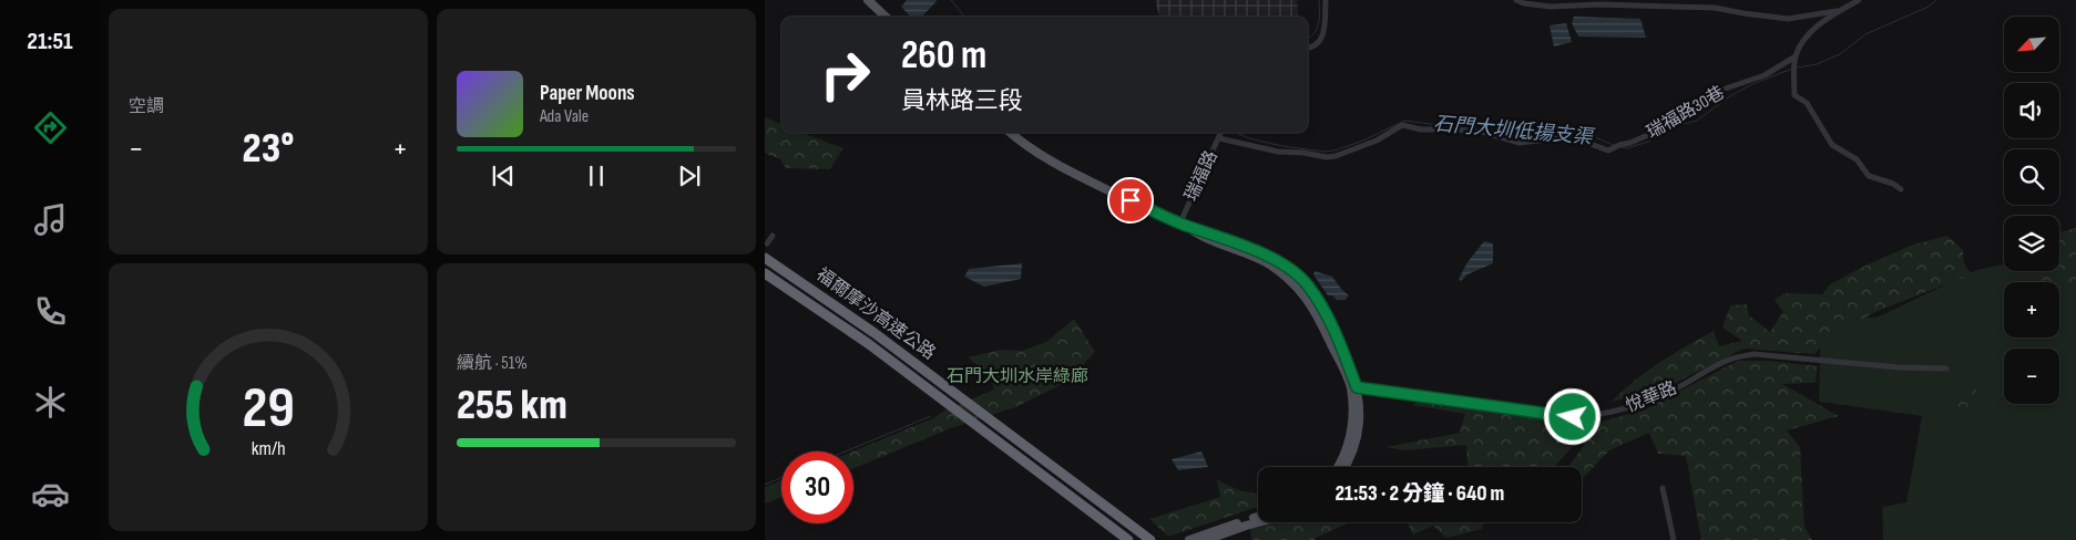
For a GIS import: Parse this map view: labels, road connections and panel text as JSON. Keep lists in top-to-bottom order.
{
  "streets": {
    "highway": ["福爾摩沙高速公路"],
    "street": ["瑞福路30巷", "瑞福路", "悅華路"]
  },
  "crossings": [
    ["瑞福路30巷", "瑞福路"]
  ],
  "water": ["石門大圳低揚支渠"],
  "parks": ["石門大圳水岸綠廊"],
  "north": "bottom left",
  "page": {
    "tabs": "21:51",
    "tile": [
      "空調",
      ["續航 · 51%", "255 km"]
    ],
    "map_buttons": ["+", "−"],
    "turn": ["260 m", "員林路三段"],
    "song": ["Paper Moons", "Ada Vale"],
    "heat": ["−", "23°", "+"],
    "limit": "30",
    "trip": "21:53 · 2 分鐘 · 640 m",
    "gauge": ["29", "km/h"]
  }
}
